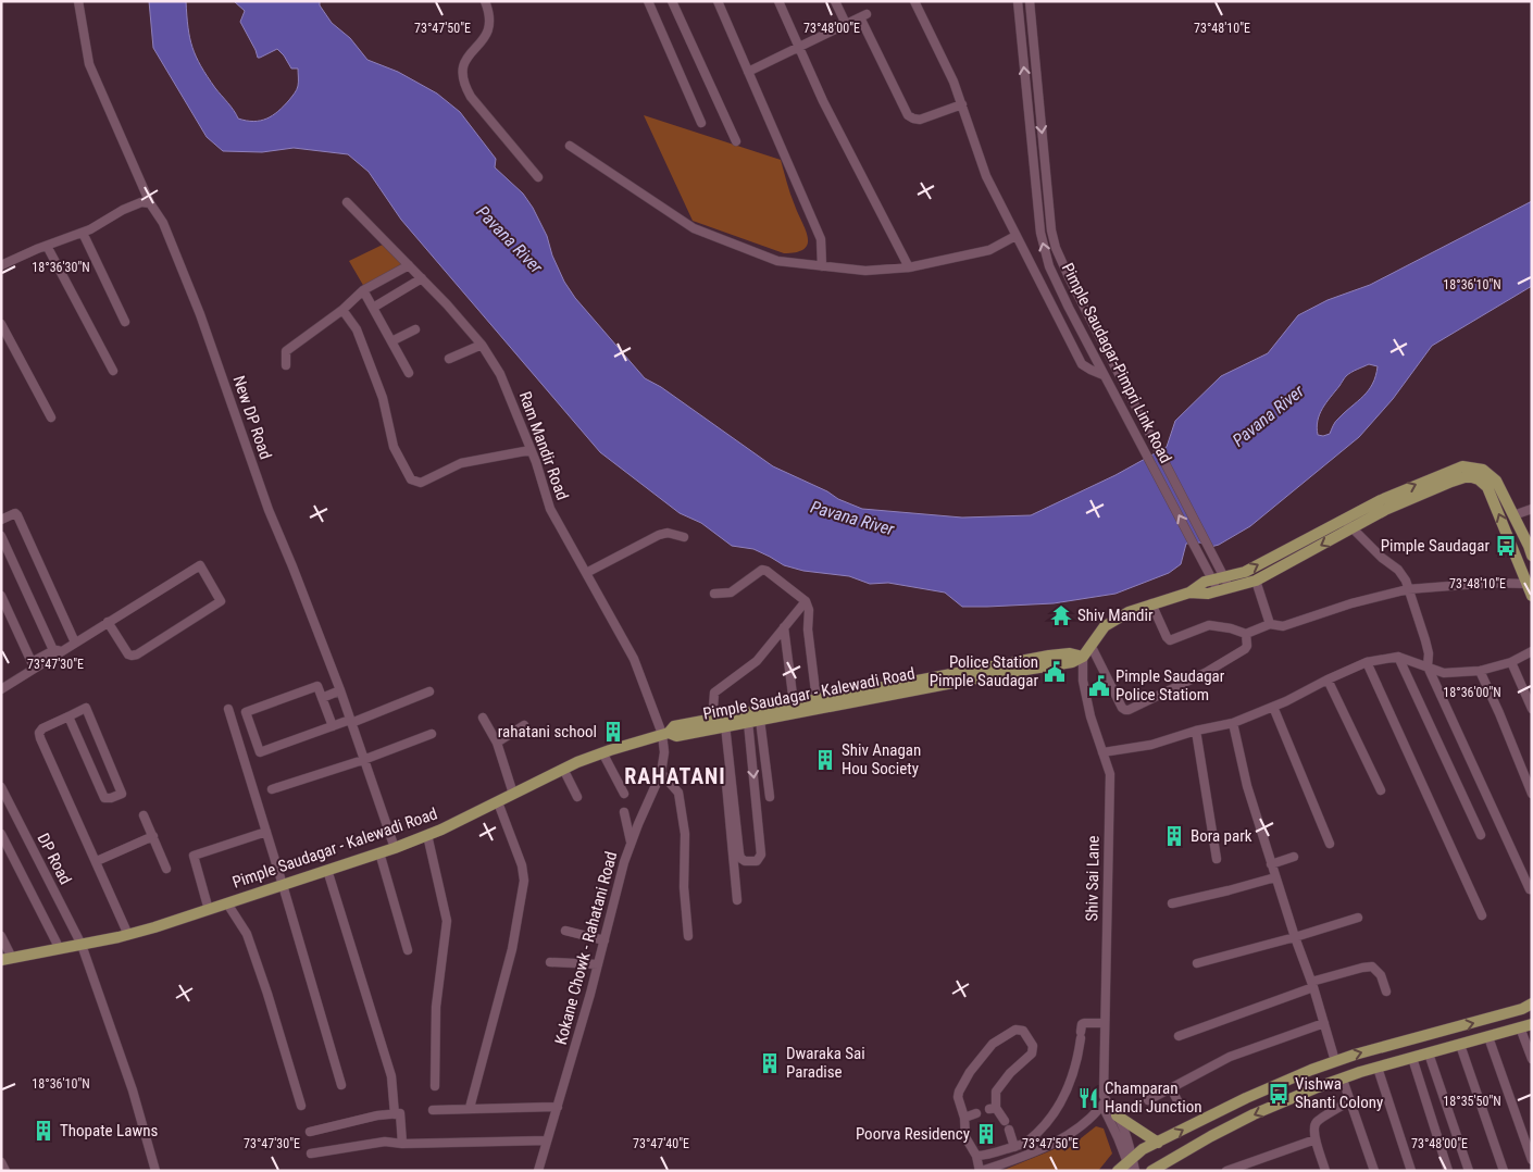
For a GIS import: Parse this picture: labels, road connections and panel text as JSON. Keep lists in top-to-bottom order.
{
  "streets": {
    "main road": ["Pimple Saudagar - Kalewadi Road"],
    "street": [
      "Pimple Saudagar-Pimpri Link Road",
      "New DP Road",
      "Ram Mandir Road",
      "DP Road",
      "Shiv Sai Lane",
      "Kokane Chowk - Rahatani Road"
    ]
  },
  "crossings": [
    ["New DP Road", "Pimple Saudagar - Kalewadi Road"],
    ["Ram Mandir Road", "Pimple Saudagar - Kalewadi Road"],
    ["Ram Mandir Road", "Kokane Chowk - Rahatani Road"],
    ["Pimple Saudagar - Kalewadi Road", "DP Road"],
    ["Pimple Saudagar - Kalewadi Road", "Shiv Sai Lane"],
    ["Pimple Saudagar - Kalewadi Road", "Kokane Chowk - Rahatani Road"]
  ],
  "districts": ["RAHATANI"],
  "water": ["Pavana River"],
  "places": {
    "bus stop": ["Pimple Saudagar", "Vishwa Shanti Colony"],
    "temple": ["Shiv Mandir"],
    "public building": ["Police Station Pimple Saudagar", "Pimple Saudagar Police Statiom"],
    "building": [
      "rahatani school",
      "Shiv Anagan Hou Society",
      "Bora park",
      "Dwaraka Sai Paradise",
      "Thopate Lawns",
      "Poorva Residency"
    ],
    "restaurant": ["Champaran Handi Junction"]
  },
  "coordinates": [
    "73°47'50\"E",
    "73°48'00\"E",
    "73°48'10\"E",
    "18°36'30\"N",
    "18°36'10\"N",
    "73°47'30\"E",
    "18°36'00\"N",
    "18°35'50\"N",
    "73°47'40\"E"
  ]
}
